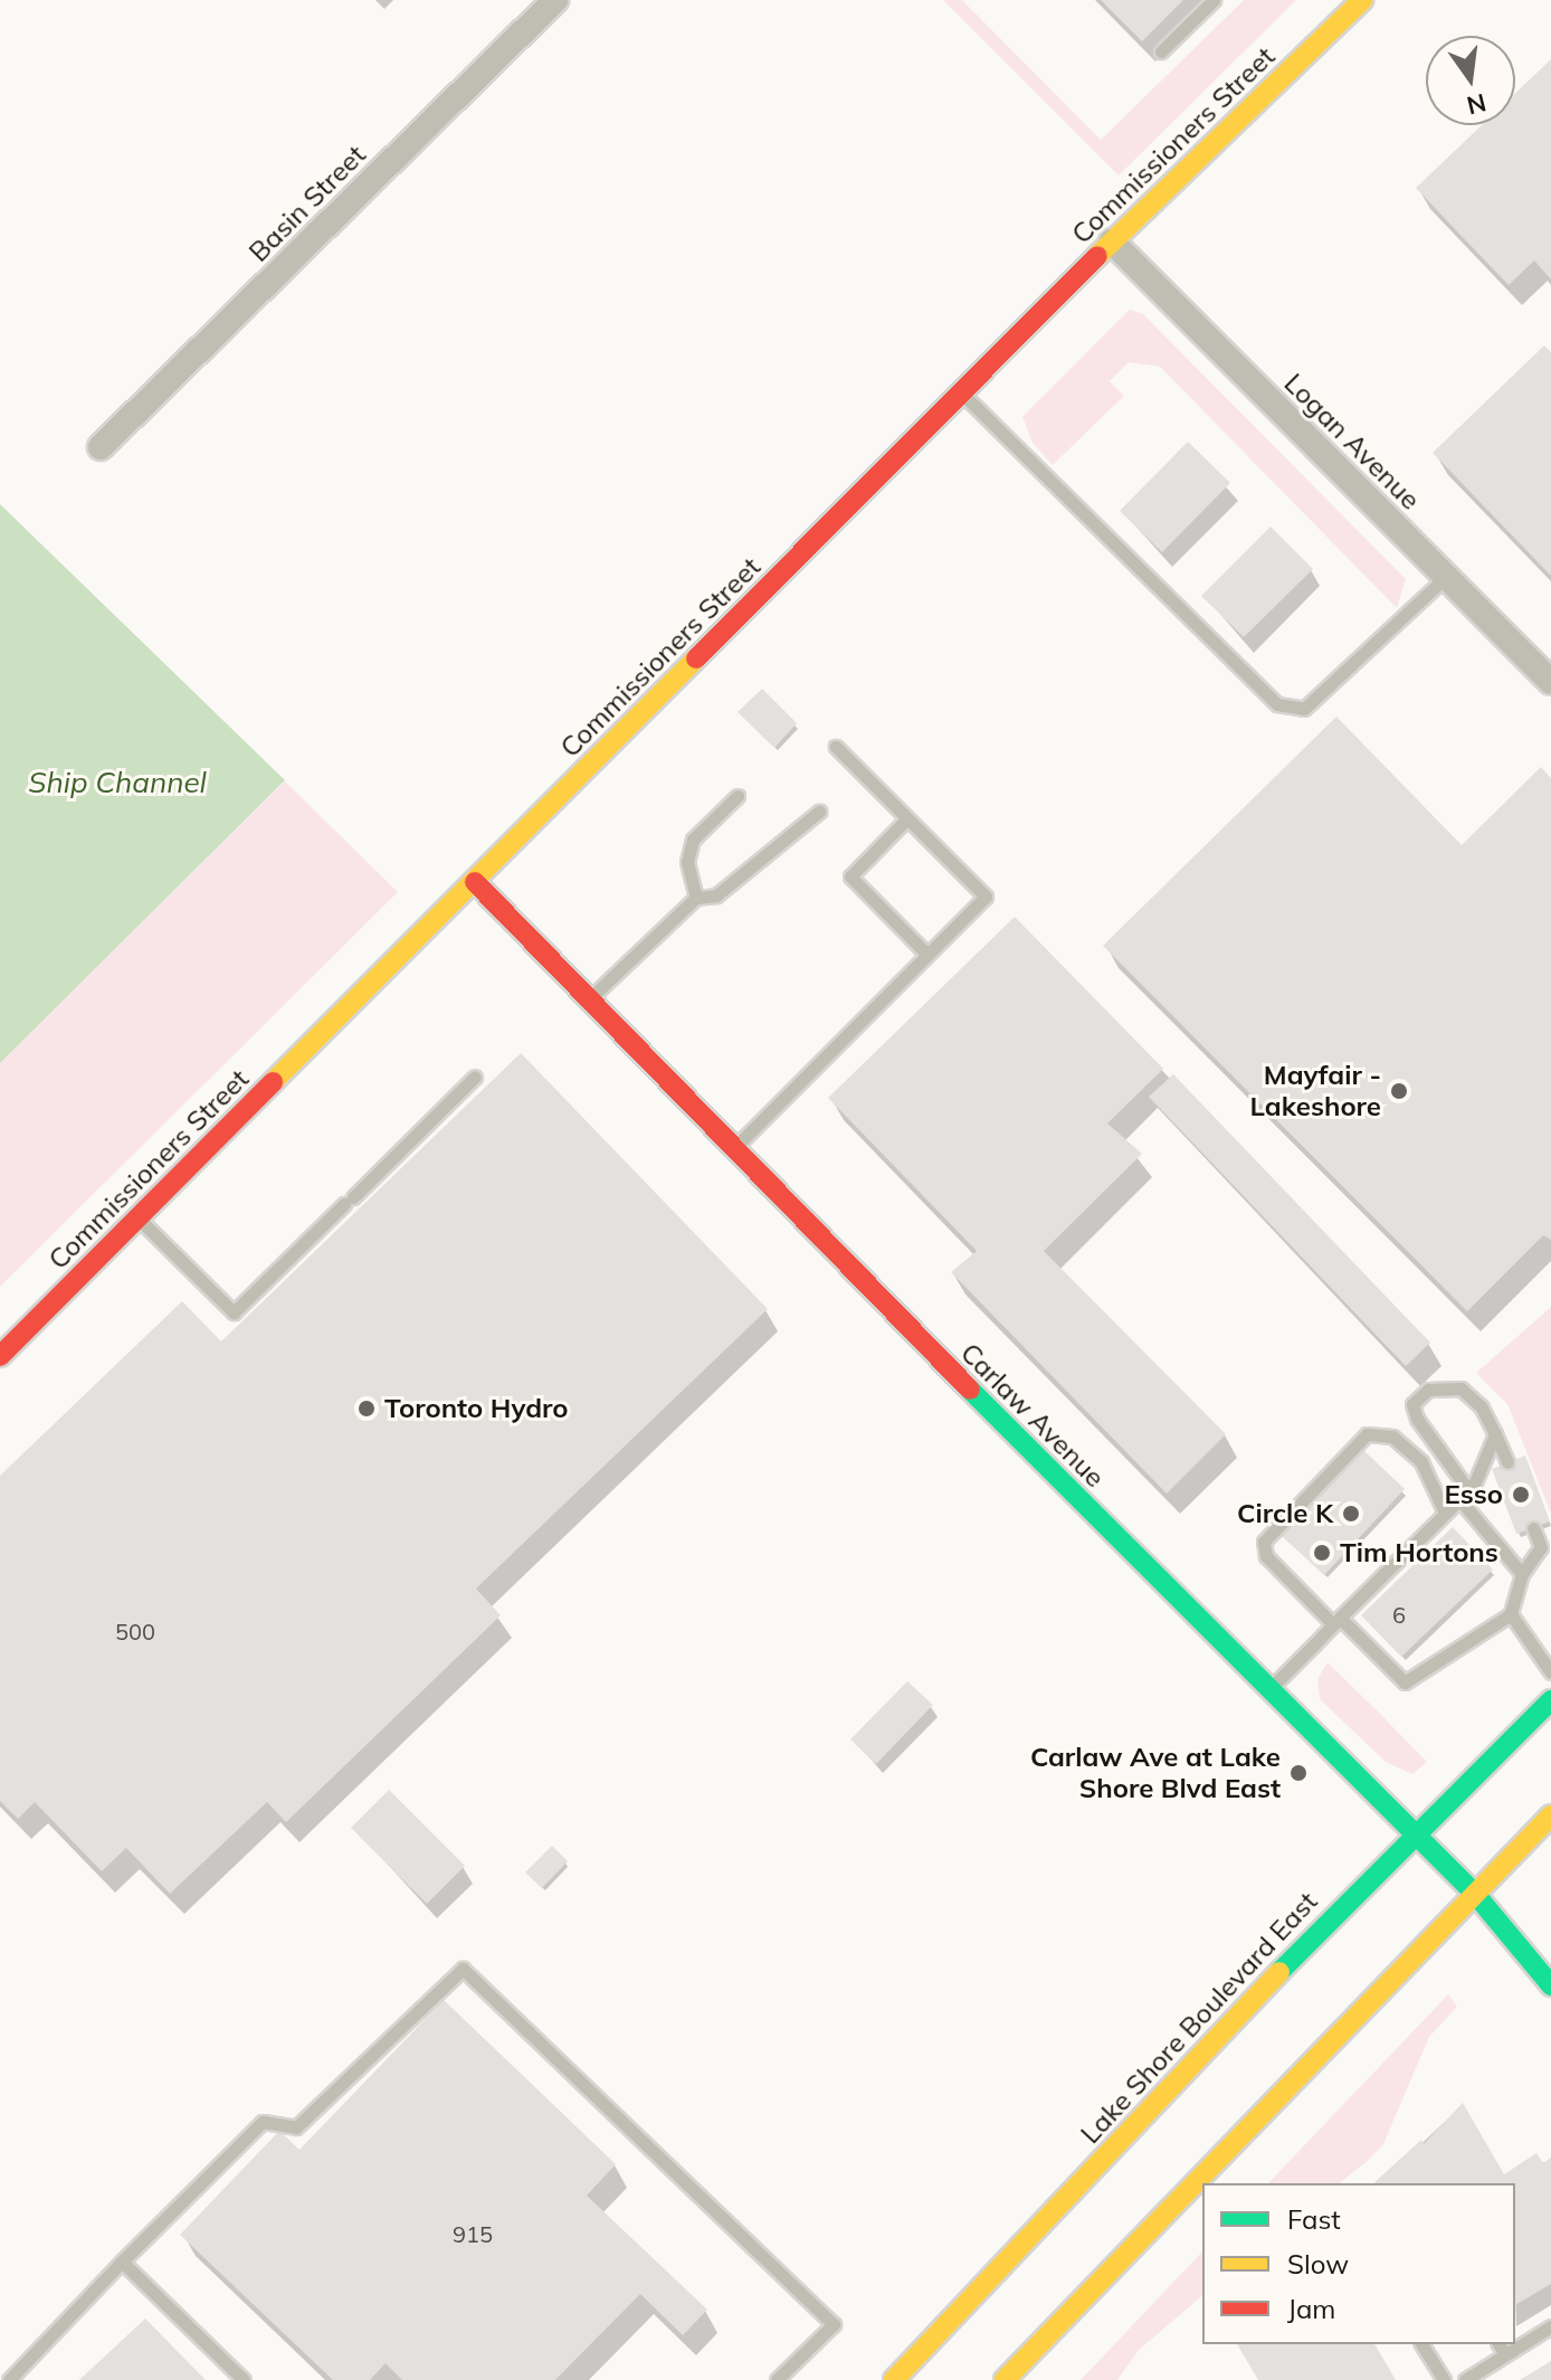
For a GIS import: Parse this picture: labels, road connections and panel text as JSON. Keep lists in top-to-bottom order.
{
  "streets": {
    "main road": ["Commissioners Street", "Carlaw Avenue", "Lake Shore Boulevard East"],
    "street": ["Basin Street", "Logan Avenue"]
  },
  "crossings": [
    ["Commissioners Street", "Logan Avenue"],
    ["Commissioners Street", "Carlaw Avenue"],
    ["Carlaw Avenue", "Lake Shore Boulevard East"]
  ],
  "water": ["Ship Channel"],
  "places": [
    "Mayfair - Lakeshore",
    "Toronto Hydro",
    "Esso",
    "Circle K",
    "Tim Hortons",
    "Carlaw Ave at Lake Shore Blvd East"
  ],
  "house_numbers": ["6", "500", "915"],
  "legend": ["Fast", "Slow", "Jam"],
  "north": "bottom"
}
